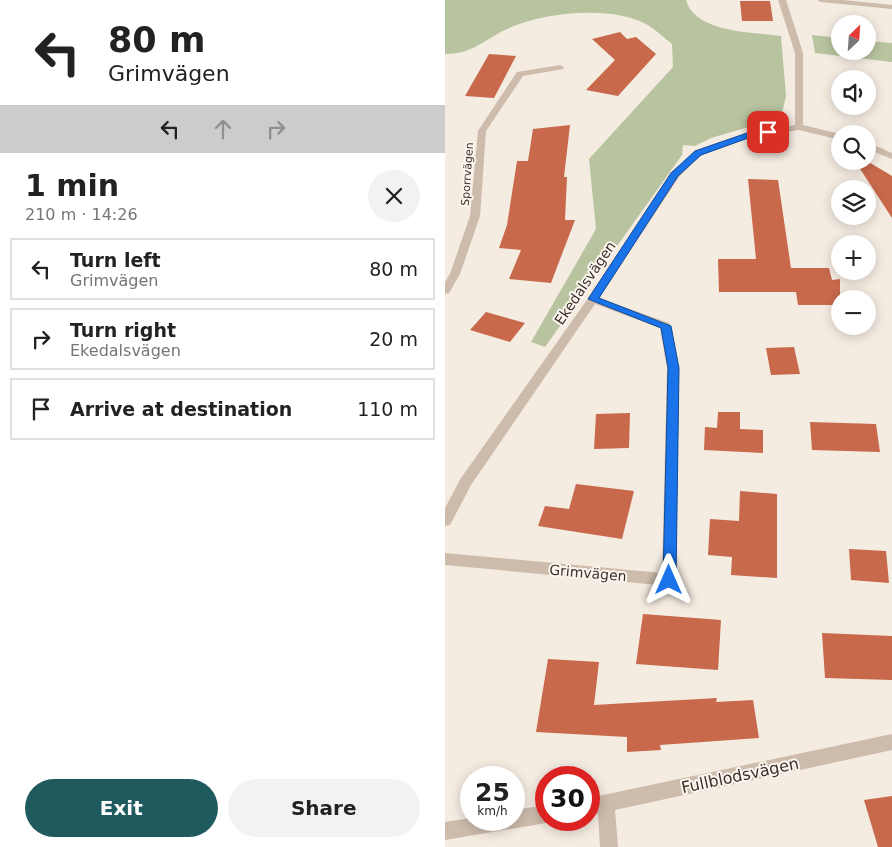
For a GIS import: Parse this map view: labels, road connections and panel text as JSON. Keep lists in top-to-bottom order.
{
  "streets": {
    "street": [
      "Sporrvägen",
      "Ekedalsvägen",
      "Grimvägen",
      "Fullblodsvägen"
    ]
  },
  "crossings": [
    ["Ekedalsvägen", "Grimvägen"]
  ],
  "north": "top right",
  "page": {
    "turn": ["80 m", "Grimvägen"],
    "map_buttons": ["+", "−"],
    "heading": ["1 min", "210 m · 14:26"],
    "list": [
      {
        "name": "Turn left",
        "note": "Grimvägen",
        "value": "80 m"
      },
      {
        "name": "Turn right",
        "note": "Ekedalsvägen",
        "value": "20 m"
      },
      {
        "name": "Arrive at destination",
        "value": "110 m"
      }
    ],
    "speed": "25 km/h",
    "limit": "30",
    "buttons": ["Exit", "Share"]
  }
}
